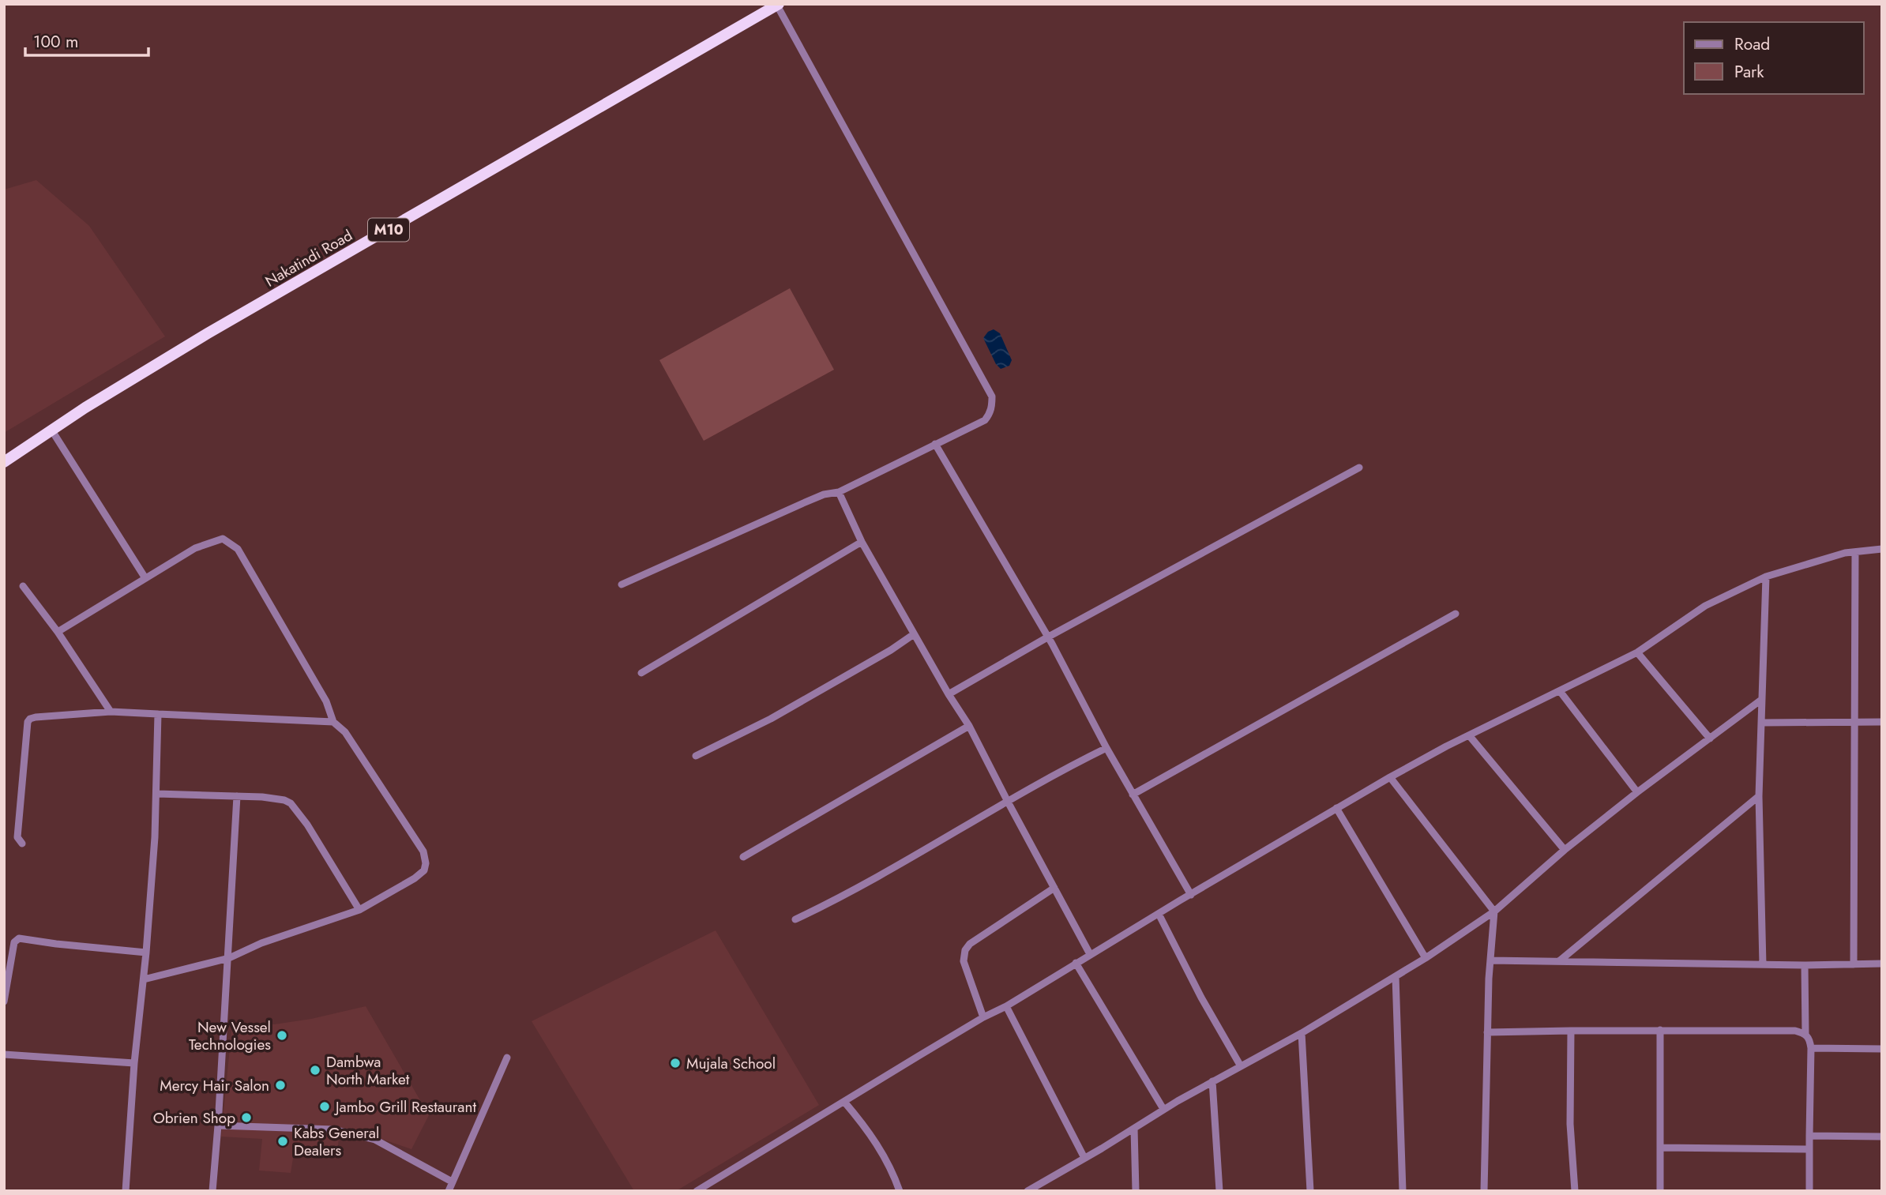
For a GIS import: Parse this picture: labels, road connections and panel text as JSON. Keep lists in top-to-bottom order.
{
  "streets": {
    "highway": ["M10", "Nakatindi Road"]
  },
  "places": [
    "New Vessel Technologies",
    "Mujala School",
    "Dambwa North Market",
    "Mercy Hair Salon",
    "Jambo Grill Restaurant",
    "Obrien Shop",
    "Kabs General Dealers"
  ],
  "legend": ["Road", "Park"],
  "scale_bar": "100 m"
}
